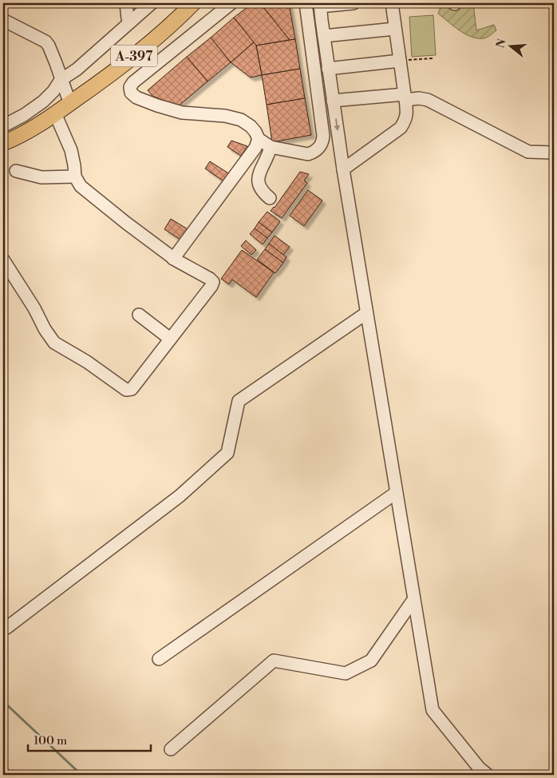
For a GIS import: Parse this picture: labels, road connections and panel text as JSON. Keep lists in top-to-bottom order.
{
  "streets": {
    "main road": ["A-397"]
  },
  "scale_bar": "100 m",
  "north": "left"
}
